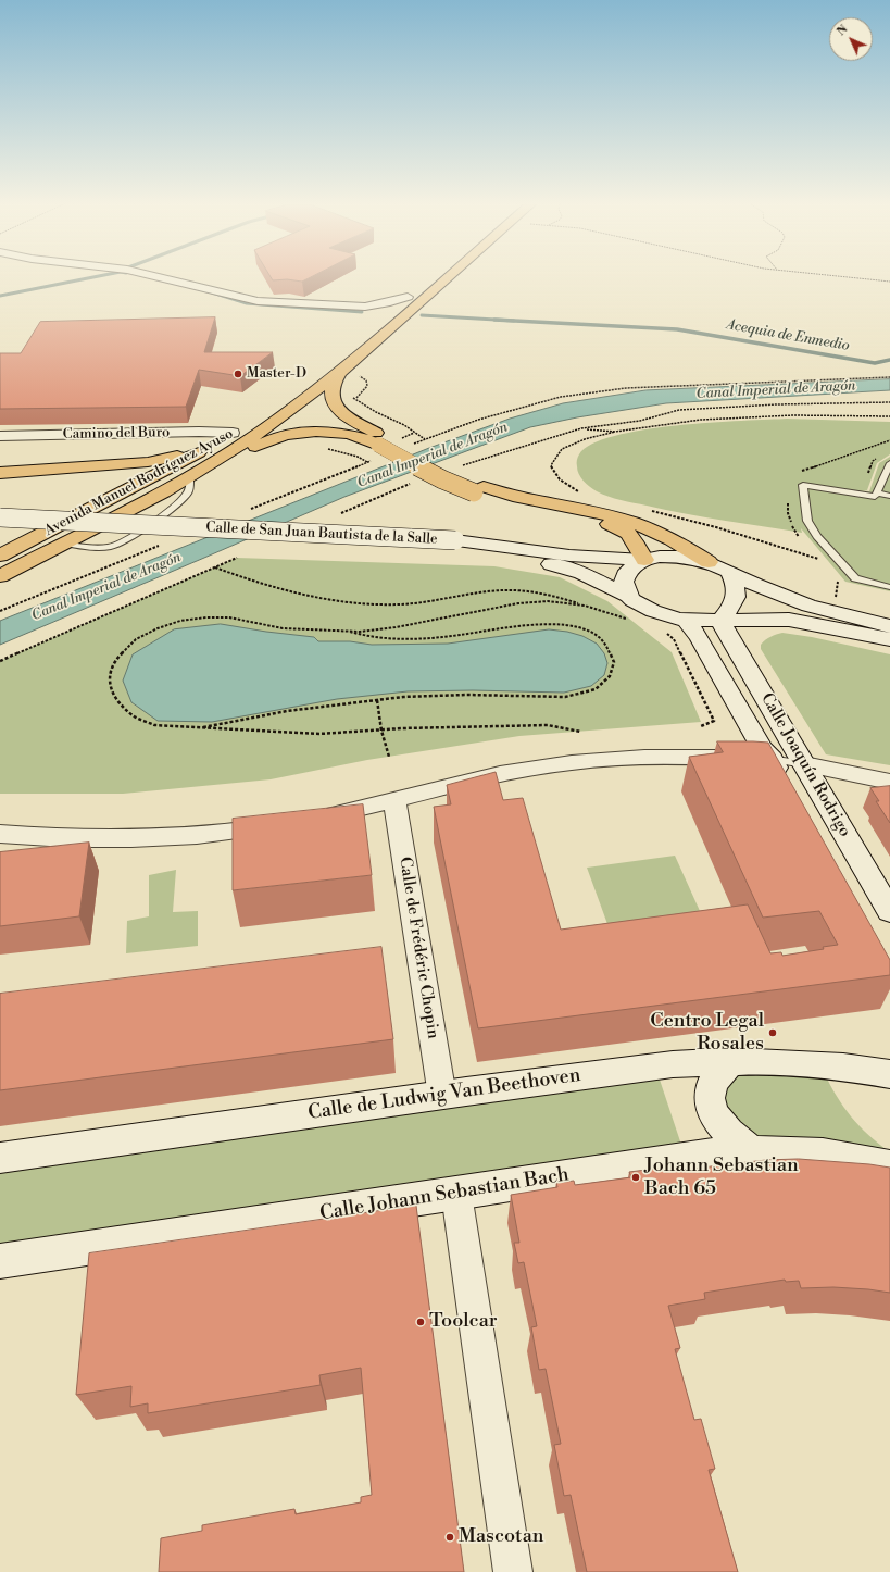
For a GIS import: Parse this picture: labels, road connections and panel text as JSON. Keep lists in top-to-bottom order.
{
  "streets": {
    "highway": ["Avenida Manuel Rodríguez Ayuso"],
    "main road": [
      "Calle de San Juan Bautista de la Salle",
      "Calle Joaquín Rodrigo",
      "Calle de Ludwig Van Beethoven",
      "Calle Johann Sebastian Bach"
    ],
    "street": ["Camino del Buro", "Calle de Frédéric Chopin"]
  },
  "crossings": [
    ["Camino del Buro", "Avenida Manuel Rodríguez Ayuso"],
    ["Calle de San Juan Bautista de la Salle", "Calle Joaquín Rodrigo"],
    ["Calle de Frédéric Chopin", "Calle de Ludwig Van Beethoven"]
  ],
  "water": ["Acequia de Enmedio", "Canal Imperial de Aragón"],
  "places": [
    "Master-D",
    "Centro Legal Rosales",
    "Johann Sebastian Bach 65",
    "Toolcar",
    "Mascotan"
  ],
  "north": "top left"
}
